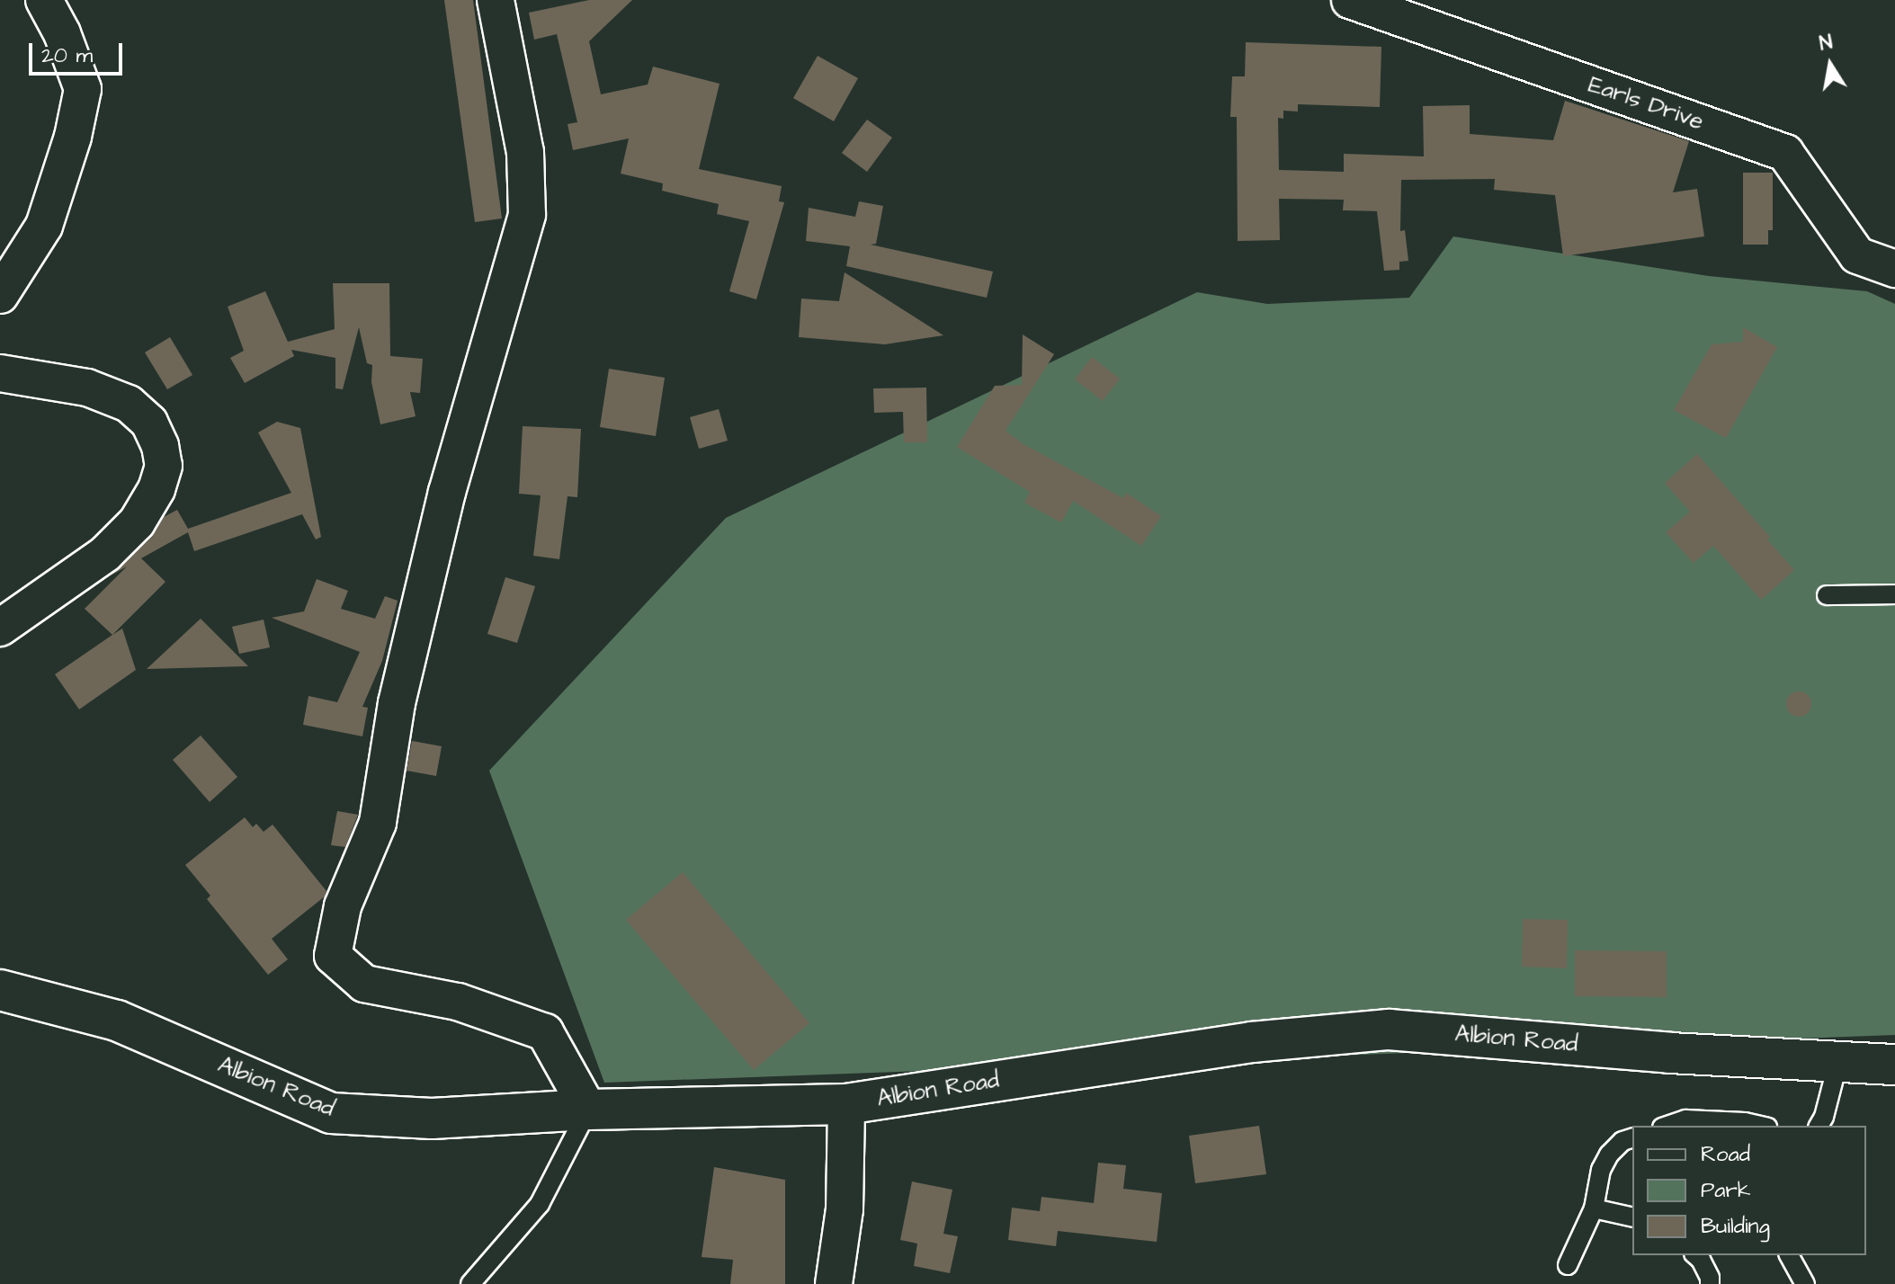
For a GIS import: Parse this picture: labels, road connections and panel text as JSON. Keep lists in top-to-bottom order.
{
  "streets": {
    "street": ["Earls Drive", "Albion Road"]
  },
  "legend": ["Road", "Park", "Building"],
  "scale_bar": "20 m",
  "north": "top"
}
